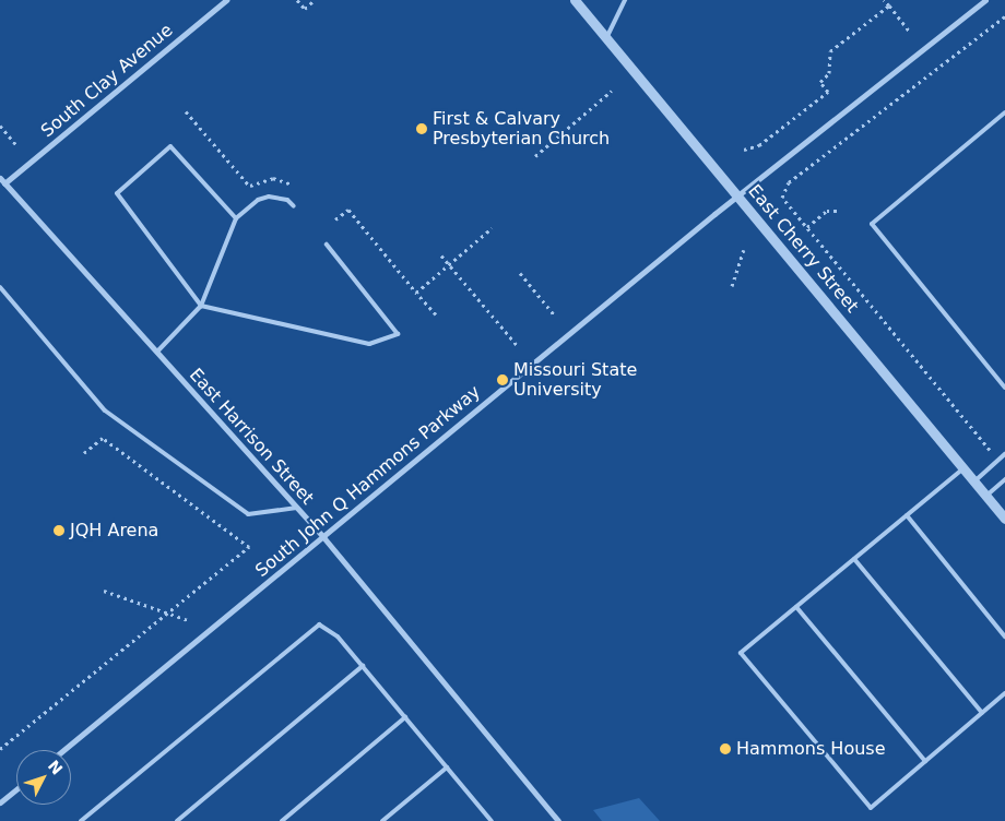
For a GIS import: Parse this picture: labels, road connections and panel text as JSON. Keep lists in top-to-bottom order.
{
  "streets": {
    "street": [
      "South Clay Avenue",
      "East Cherry Street",
      "East Harrison Street",
      "South John Q Hammons Parkway"
    ]
  },
  "crossings": [
    ["South Clay Avenue", "East Harrison Street"],
    ["East Cherry Street", "South John Q Hammons Parkway"],
    ["East Harrison Street", "South John Q Hammons Parkway"]
  ],
  "places": [
    "First & Calvary Presbyterian Church",
    "Missouri State University",
    "JQH Arena",
    "Hammons House"
  ],
  "north": "top right"
}
